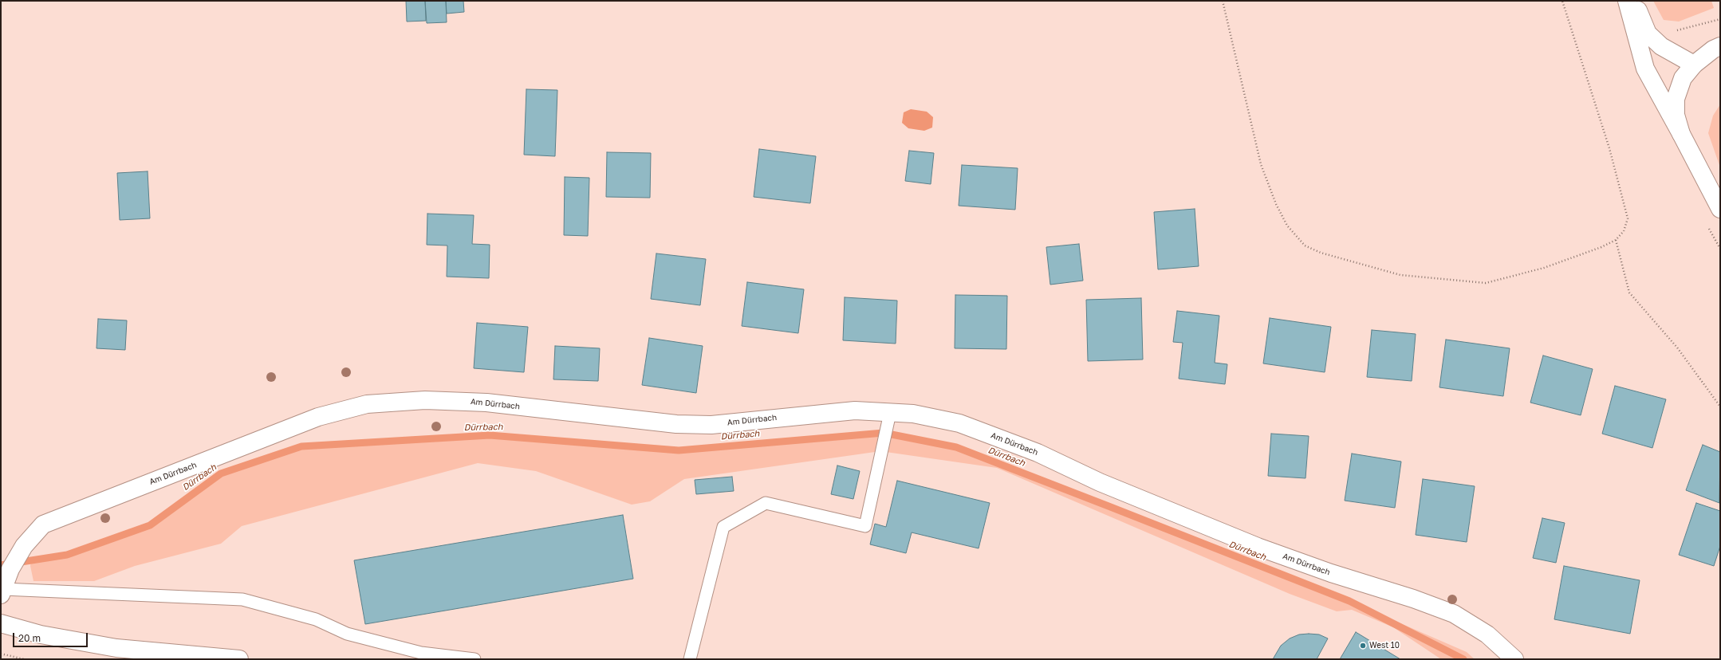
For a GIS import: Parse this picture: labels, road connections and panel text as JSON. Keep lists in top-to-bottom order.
{
  "streets": {
    "main road": ["Am Dürrbach"]
  },
  "water": ["Dürrbach"],
  "places": ["West 10"],
  "scale_bar": "20 m"
}
